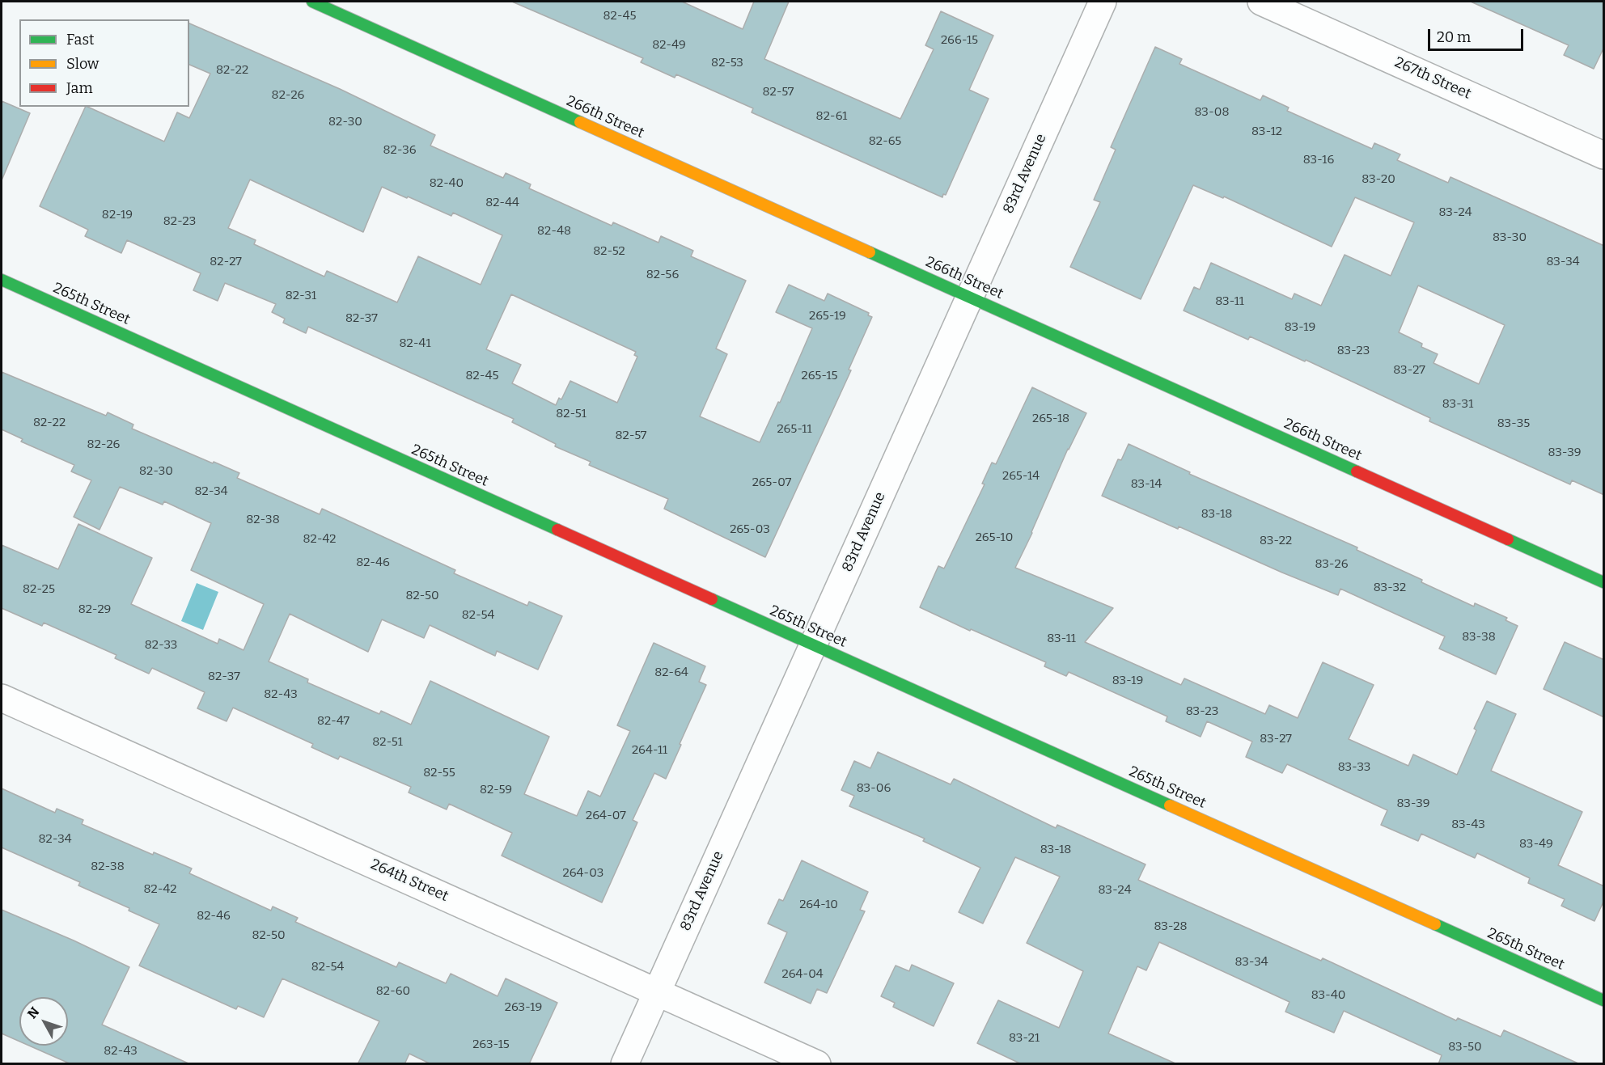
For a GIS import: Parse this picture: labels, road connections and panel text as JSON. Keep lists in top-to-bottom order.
{
  "streets": {
    "street": [
      "267th Street",
      "266th Street",
      "83rd Avenue",
      "265th Street",
      "264th Street"
    ]
  },
  "crossings": [
    ["266th Street", "83rd Avenue"],
    ["83rd Avenue", "265th Street"],
    ["83rd Avenue", "264th Street"]
  ],
  "house_numbers": [
    "82-45",
    "266-15",
    "82-49",
    "82-53",
    "82-22",
    "82-57",
    "82-26",
    "83-08",
    "82-61",
    "82-30",
    "83-12",
    "82-65",
    "82-36",
    "83-16",
    "83-20",
    "82-40",
    "82-44",
    "83-24",
    "82-19",
    "82-23",
    "82-48",
    "83-30",
    "82-52",
    "82-27",
    "83-34",
    "82-56",
    "82-31",
    "83-11",
    "265-19",
    "82-37",
    "83-19",
    "82-41",
    "83-23",
    "83-27",
    "82-45",
    "265-15",
    "83-31",
    "82-51",
    "265-18",
    "82-22",
    "83-35",
    "265-11",
    "82-57",
    "82-26",
    "83-39",
    "82-30",
    "265-14",
    "265-07",
    "83-14",
    "82-34",
    "83-18",
    "82-38",
    "265-03",
    "265-10",
    "82-42",
    "83-22",
    "82-46",
    "83-26",
    "83-32",
    "82-25",
    "82-50",
    "82-29",
    "82-54",
    "83-38",
    "83-11",
    "82-33",
    "82-64",
    "82-37",
    "83-19",
    "82-43",
    "83-23",
    "82-47",
    "83-27",
    "82-51",
    "264-11",
    "83-33",
    "82-55",
    "83-06",
    "82-59",
    "83-39",
    "264-07",
    "83-43",
    "82-34",
    "83-49",
    "83-18",
    "82-38",
    "264-03",
    "82-42",
    "83-24",
    "264-10",
    "82-46",
    "83-28",
    "82-50",
    "83-34",
    "82-54",
    "264-04",
    "82-60",
    "83-40",
    "263-19",
    "83-21",
    "263-15",
    "83-50",
    "82-43"
  ],
  "legend": ["Fast", "Slow", "Jam"],
  "scale_bar": "20 m",
  "north": "top left"
}
